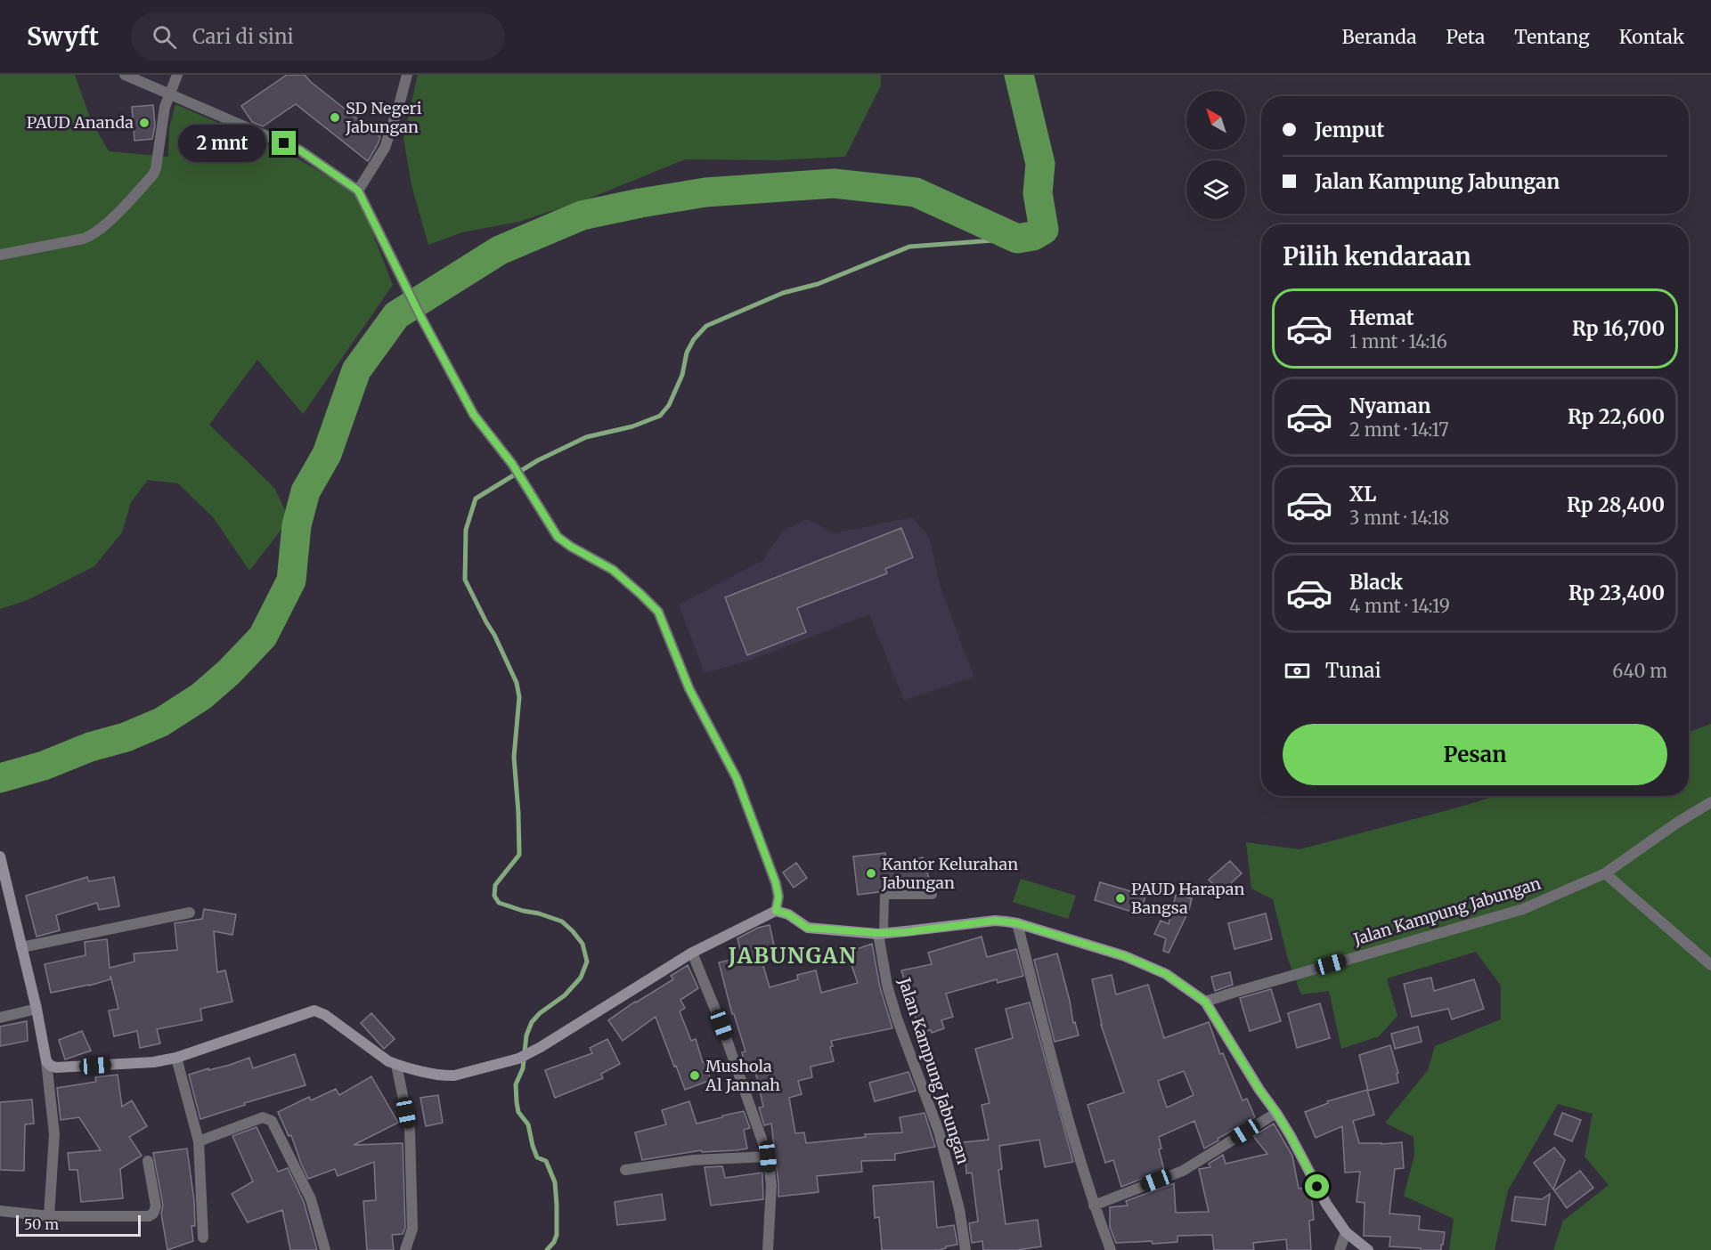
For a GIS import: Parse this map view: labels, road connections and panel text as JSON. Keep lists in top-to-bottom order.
{
  "streets": {
    "street": ["Jalan Kampung Jabungan"]
  },
  "districts": ["JABUNGAN"],
  "places": [
    "SD Negeri Jabungan",
    "PAUD Ananda",
    "Kantor Kelurahan Jabungan",
    "PAUD Harapan Bangsa",
    "Mushola Al Jannah"
  ],
  "scale_bar": "50 m",
  "north": "top left",
  "page": {
    "header": "Swyft",
    "search": "Cari di sini",
    "nav": [
      "Beranda",
      "Peta",
      "Tentang",
      "Kontak"
    ],
    "banner": ["Jemput", "Jalan Kampung Jabungan"],
    "bubble": "2 mnt",
    "heading": "Pilih kendaraan",
    "list": [
      {
        "name": "Hemat",
        "note": "1 mnt · 14:16",
        "value": "Rp 16,700"
      },
      {
        "name": "Nyaman",
        "note": "2 mnt · 14:17",
        "value": "Rp 22,600"
      },
      {
        "name": "XL",
        "note": "3 mnt · 14:18",
        "value": "Rp 28,400"
      },
      {
        "name": "Black",
        "note": "4 mnt · 14:19",
        "value": "Rp 23,400"
      }
    ],
    "pay": ["Tunai", "640 m"],
    "buttons": "Pesan",
    "scale": "50 m"
  }
}
